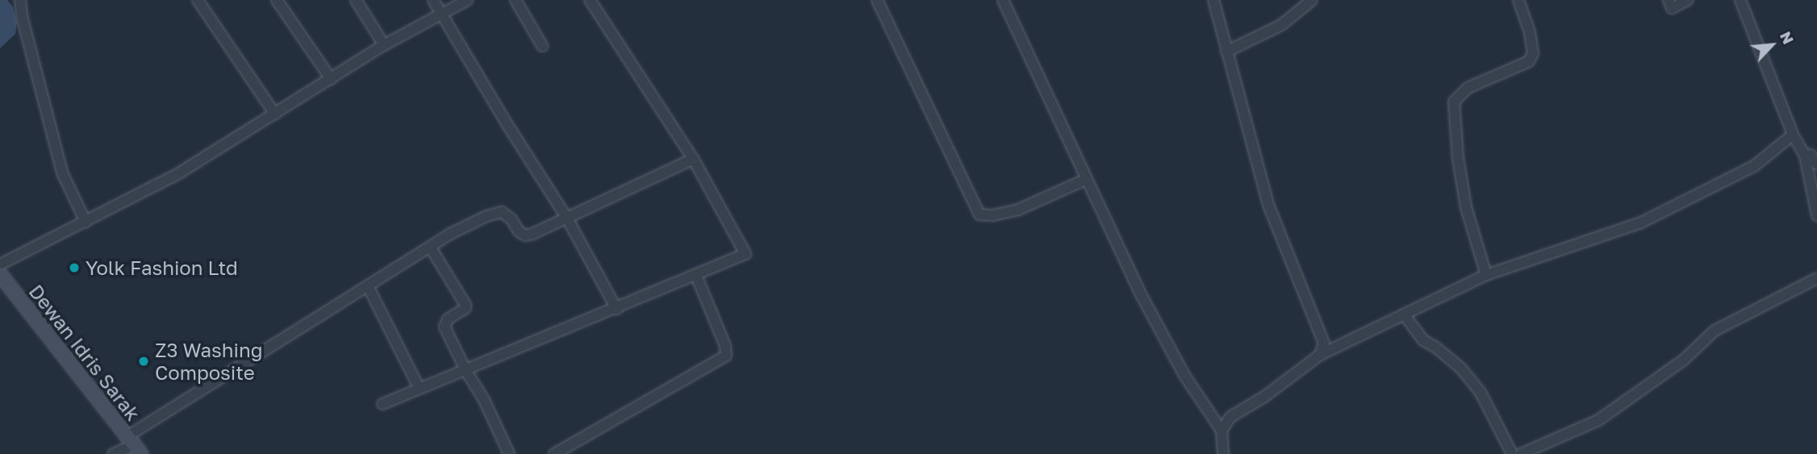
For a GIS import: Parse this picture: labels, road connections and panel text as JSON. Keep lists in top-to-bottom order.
{
  "streets": {
    "main road": ["Dewan Idris Sarak"]
  },
  "places": ["Yolk Fashion Ltd", "Z3 Washing Composite"],
  "north": "top right"
}
